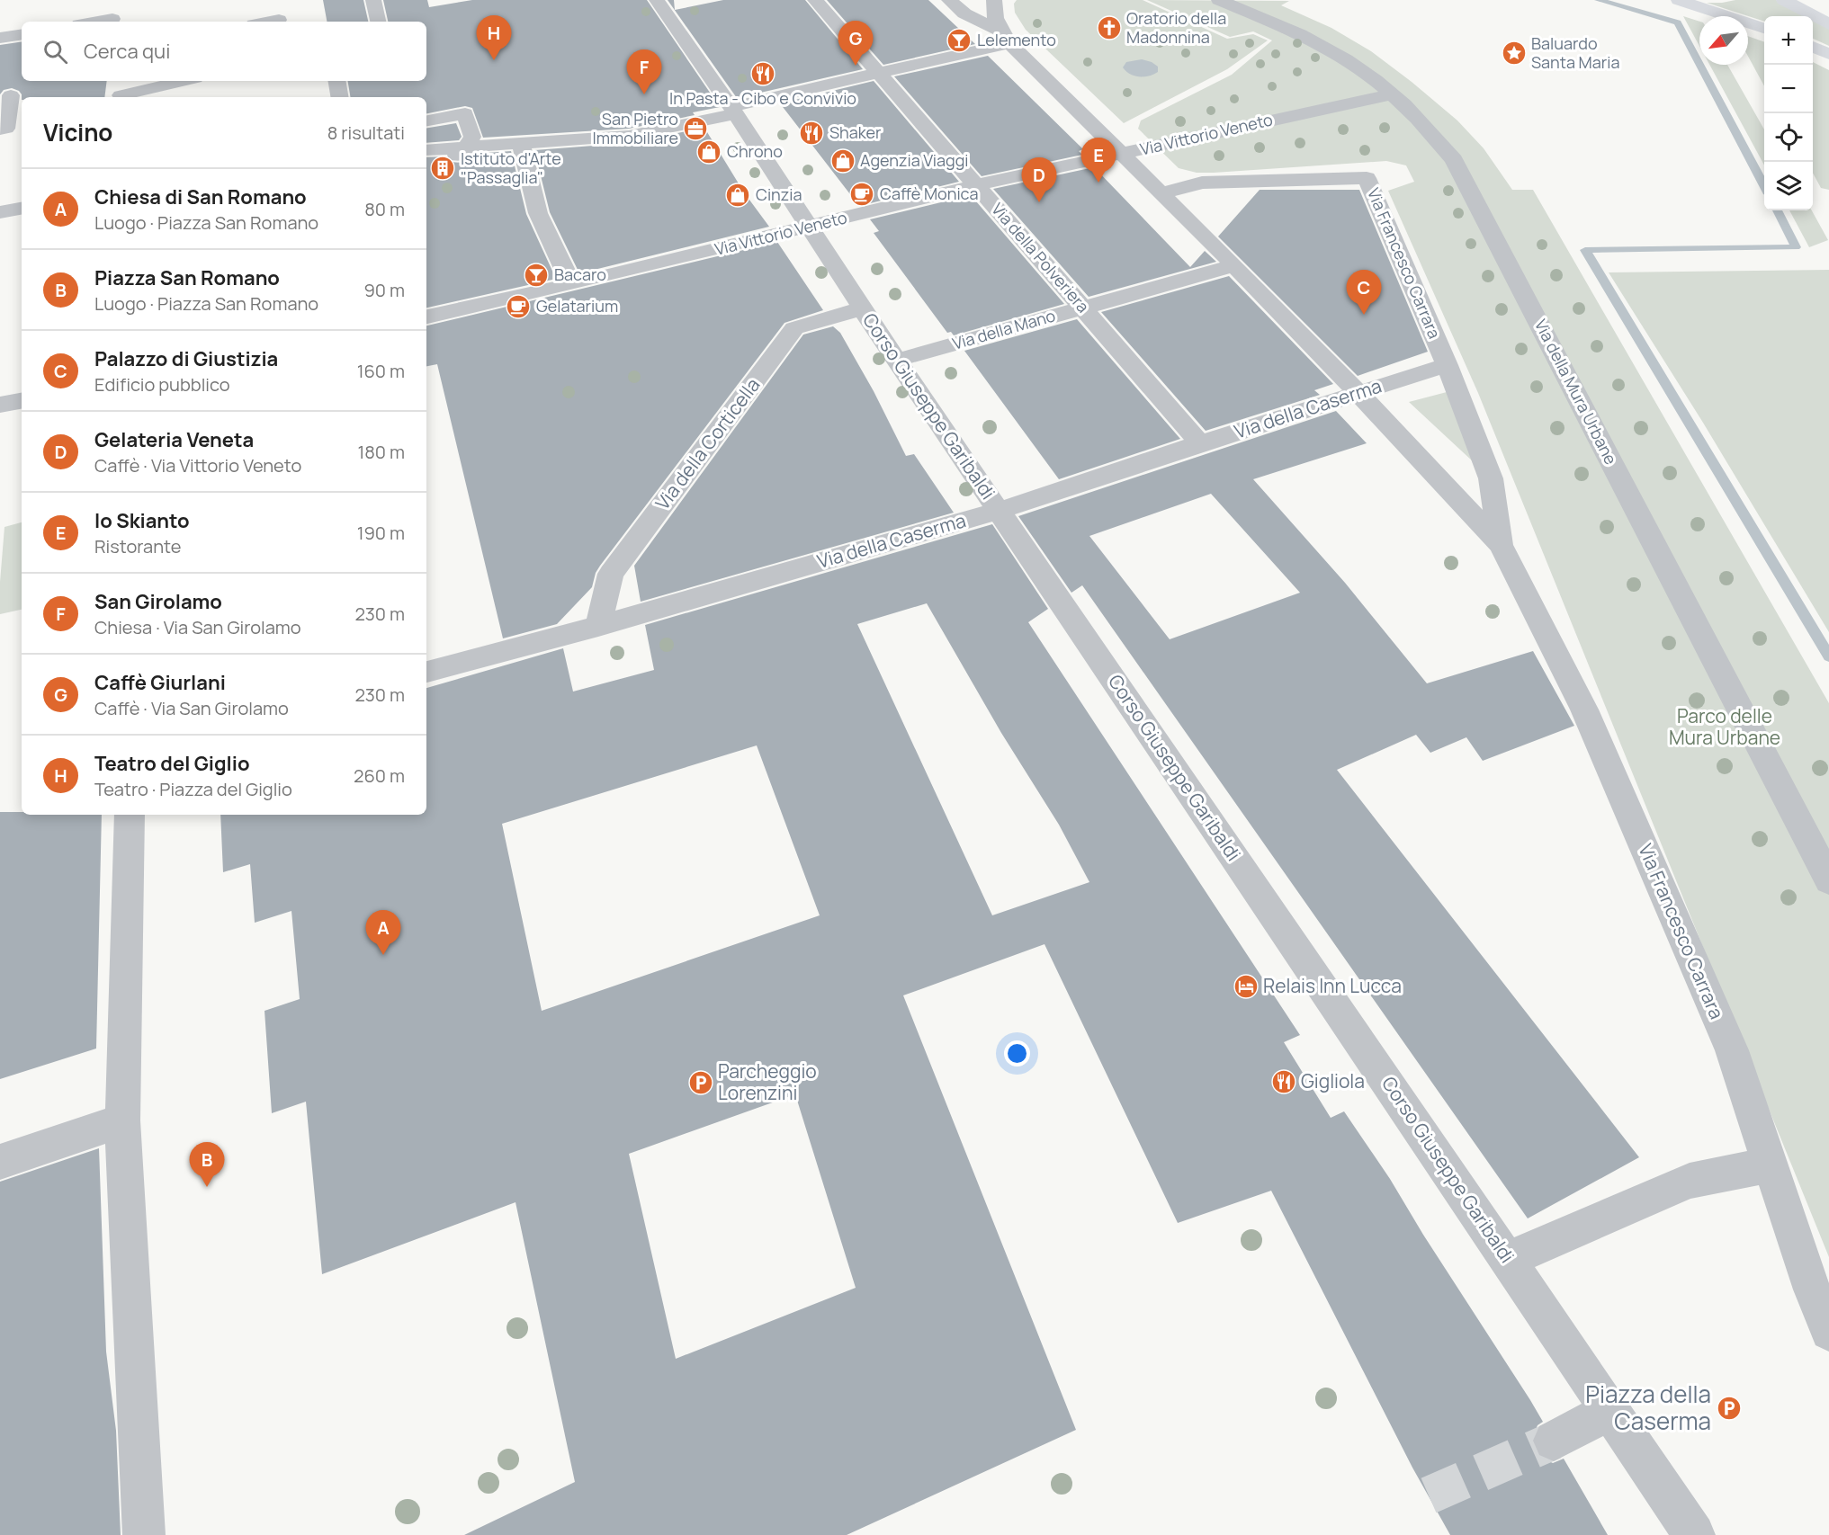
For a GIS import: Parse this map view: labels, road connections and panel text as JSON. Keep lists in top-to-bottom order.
{
  "streets": {
    "street": [
      "Via Vittorio Veneto",
      "Via della Polveriera",
      "Via Francesco Carrara",
      "Via della Mano",
      "Via della Mura Urbane",
      "Corso Giuseppe Garibaldi",
      "Via della Caserma",
      "Via della Corticella"
    ]
  },
  "crossings": [
    ["Via Vittorio Veneto", "Via della Polveriera"],
    ["Via Vittorio Veneto", "Via Francesco Carrara"],
    ["Via Vittorio Veneto", "Via della Mura Urbane"],
    ["Via Vittorio Veneto", "Corso Giuseppe Garibaldi"],
    ["Via della Polveriera", "Via della Mano"],
    ["Via della Polveriera", "Via della Caserma"],
    ["Via Francesco Carrara", "Via della Mano"],
    ["Via Francesco Carrara", "Via della Caserma"],
    ["Via della Mano", "Corso Giuseppe Garibaldi"],
    ["Corso Giuseppe Garibaldi", "Via della Caserma"],
    ["Corso Giuseppe Garibaldi", "Via della Corticella"],
    ["Via della Caserma", "Via della Corticella"]
  ],
  "parks": ["Parco delle Mura Urbane"],
  "places": {
    "church": ["Oratorio della Madonnina"],
    "bar": ["Lelemento", "Bacaro"],
    "place": ["Baluardo Santa Maria"],
    "restaurant": ["In Pasta - Cibo e Convivio", "Shaker", "Gigliola"],
    "office": ["San Pietro Immobiliare"],
    "shop": ["Chrono", "Agenzia Viaggi", "Cinzia"],
    "building": ["Istituto d'Arte \"Passaglia\""],
    "cafe": ["Caffè Monica", "Gelatarium"],
    "hotel": ["Relais Inn Lucca"],
    "parking": ["Parcheggio Lorenzini", "Piazza della Caserma"]
  },
  "north": "bottom left",
  "page": {
    "pins": [
      "H",
      "G",
      "F",
      "E",
      "D",
      "C",
      "A",
      "B"
    ],
    "map_buttons": ["+", "−"],
    "search": "Cerca qui",
    "heading": ["Vicino", "8 risultati"],
    "list": [
      {
        "mark": "A",
        "name": "Chiesa di San Romano",
        "note": "Luogo · Piazza San Romano",
        "value": "80 m"
      },
      {
        "mark": "B",
        "name": "Piazza San Romano",
        "note": "Luogo · Piazza San Romano",
        "value": "90 m"
      },
      {
        "mark": "C",
        "name": "Palazzo di Giustizia",
        "note": "Edificio pubblico",
        "value": "160 m"
      },
      {
        "mark": "D",
        "name": "Gelateria Veneta",
        "note": "Caffè · Via Vittorio Veneto",
        "value": "180 m"
      },
      {
        "mark": "E",
        "name": "lo Skianto",
        "note": "Ristorante",
        "value": "190 m"
      },
      {
        "mark": "F",
        "name": "San Girolamo",
        "note": "Chiesa · Via San Girolamo",
        "value": "230 m"
      },
      {
        "mark": "G",
        "name": "Caffè Giurlani",
        "note": "Caffè · Via San Girolamo",
        "value": "230 m"
      },
      {
        "mark": "H",
        "name": "Teatro del Giglio",
        "note": "Teatro · Piazza del Giglio",
        "value": "260 m"
      }
    ]
  }
}
